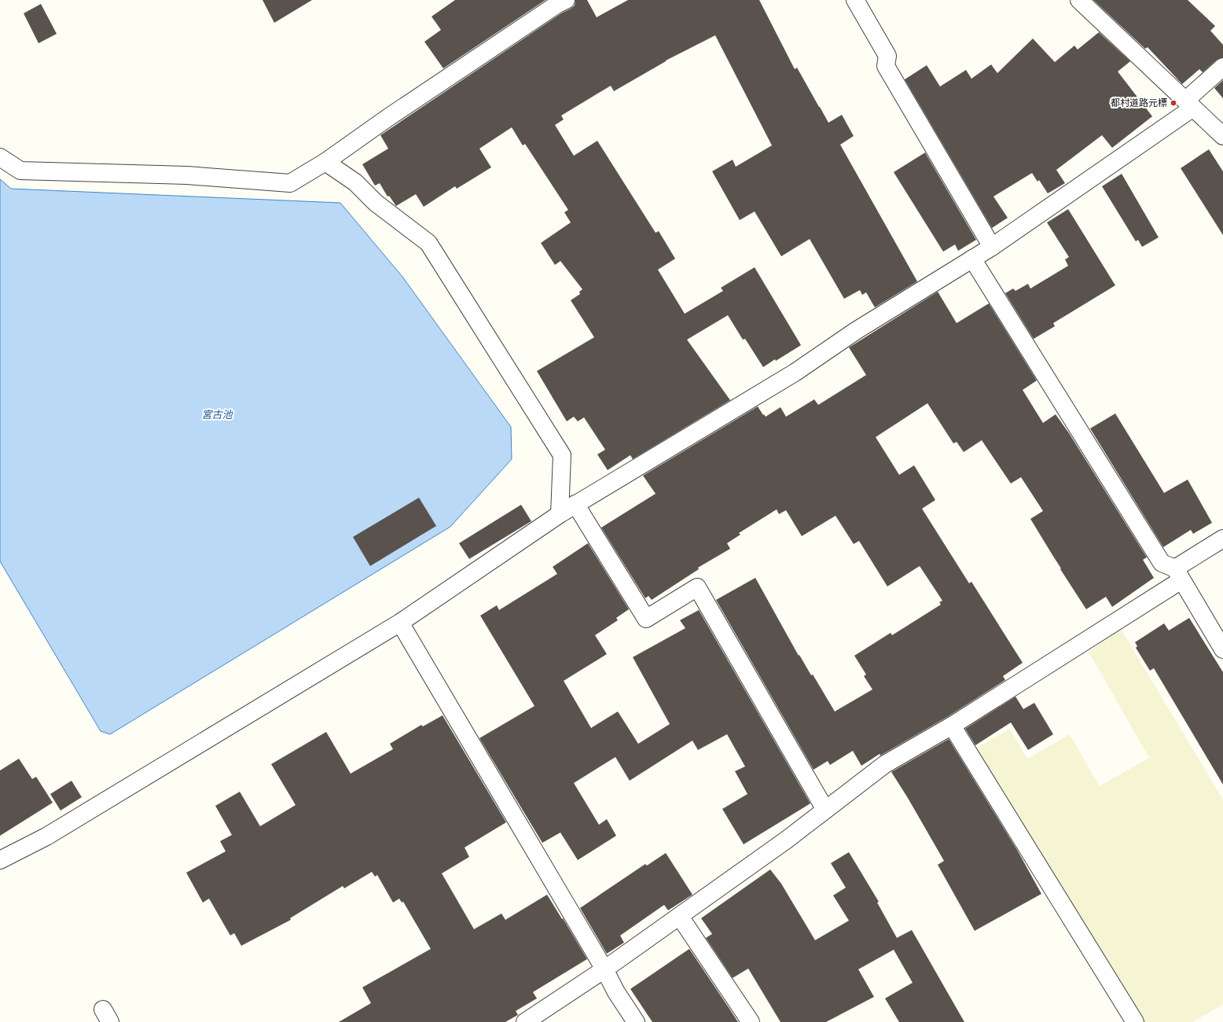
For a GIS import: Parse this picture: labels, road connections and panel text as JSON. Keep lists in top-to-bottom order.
{
  "water": ["宮古池"],
  "places": ["都村道路元標"]
}
